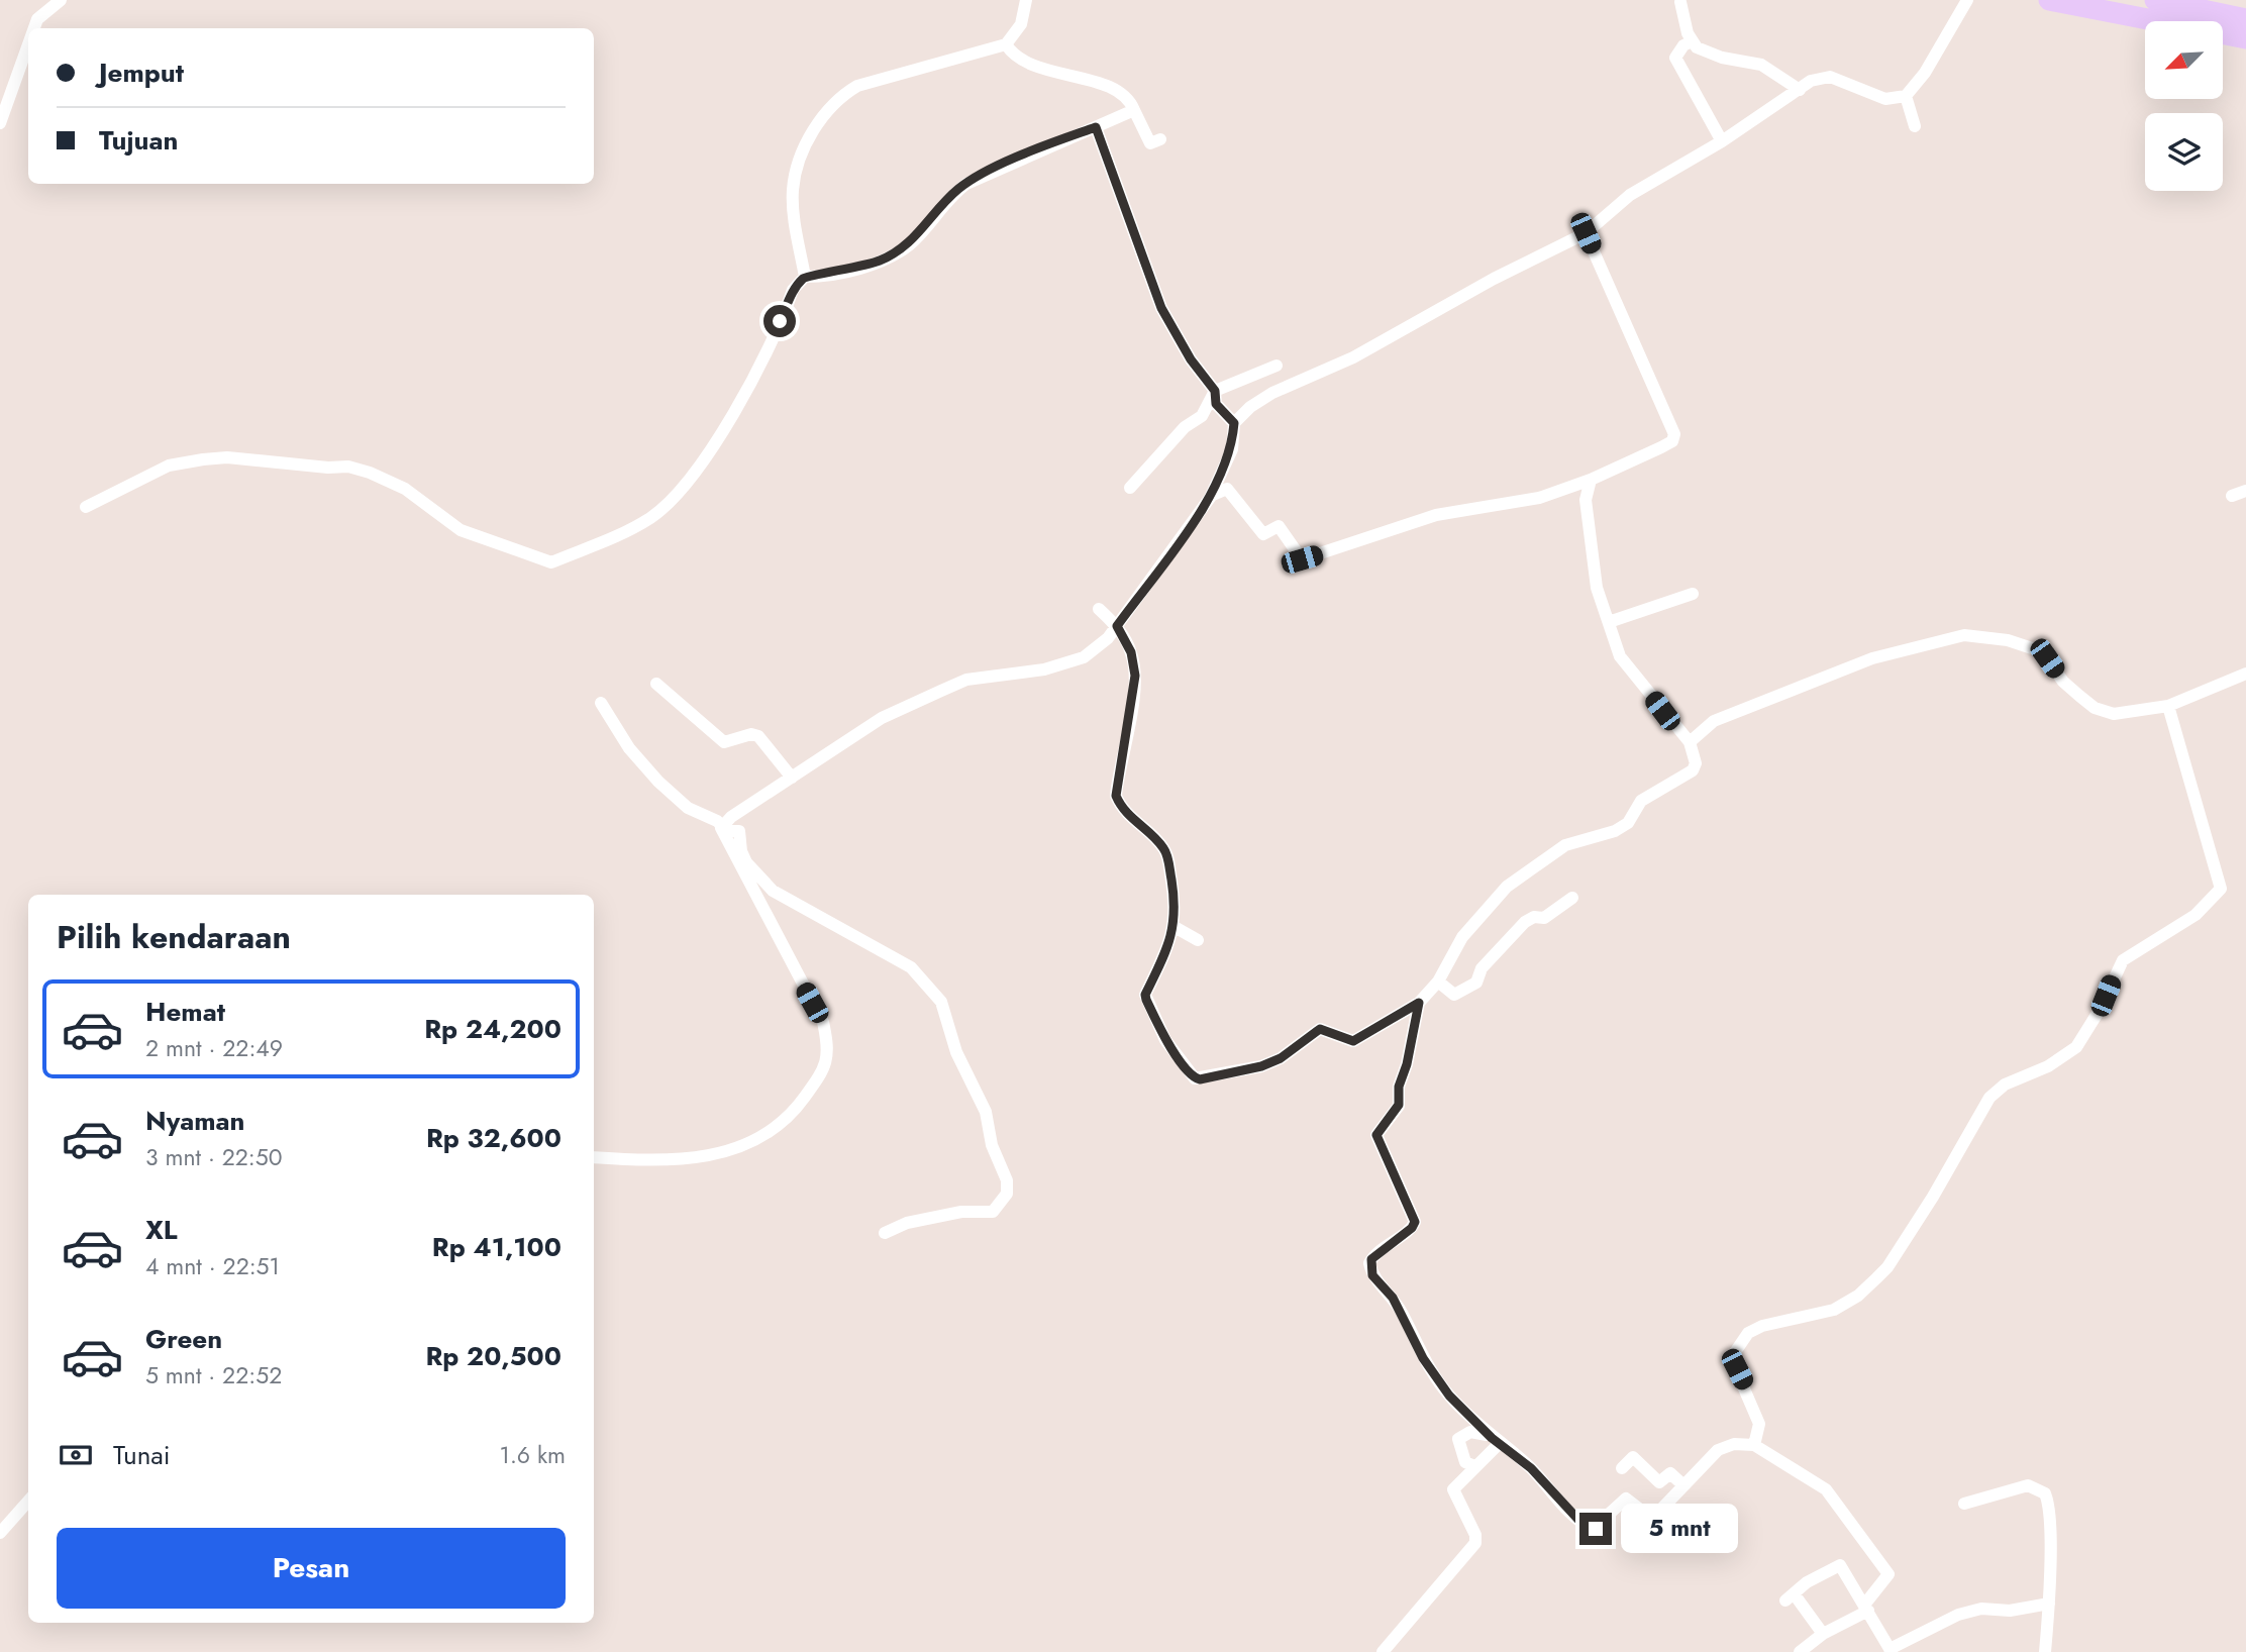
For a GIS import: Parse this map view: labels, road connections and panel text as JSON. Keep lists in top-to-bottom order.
{
  "north": "bottom left",
  "page": {
    "banner": ["Jemput", "Tujuan"],
    "heading": "Pilih kendaraan",
    "list": [
      {
        "name": "Hemat",
        "note": "2 mnt · 22:49",
        "value": "Rp 24,200"
      },
      {
        "name": "Nyaman",
        "note": "3 mnt · 22:50",
        "value": "Rp 32,600"
      },
      {
        "name": "XL",
        "note": "4 mnt · 22:51",
        "value": "Rp 41,100"
      },
      {
        "name": "Green",
        "note": "5 mnt · 22:52",
        "value": "Rp 20,500"
      }
    ],
    "pay": ["Tunai", "1.6 km"],
    "bubble": "5 mnt",
    "buttons": "Pesan"
  }
}
